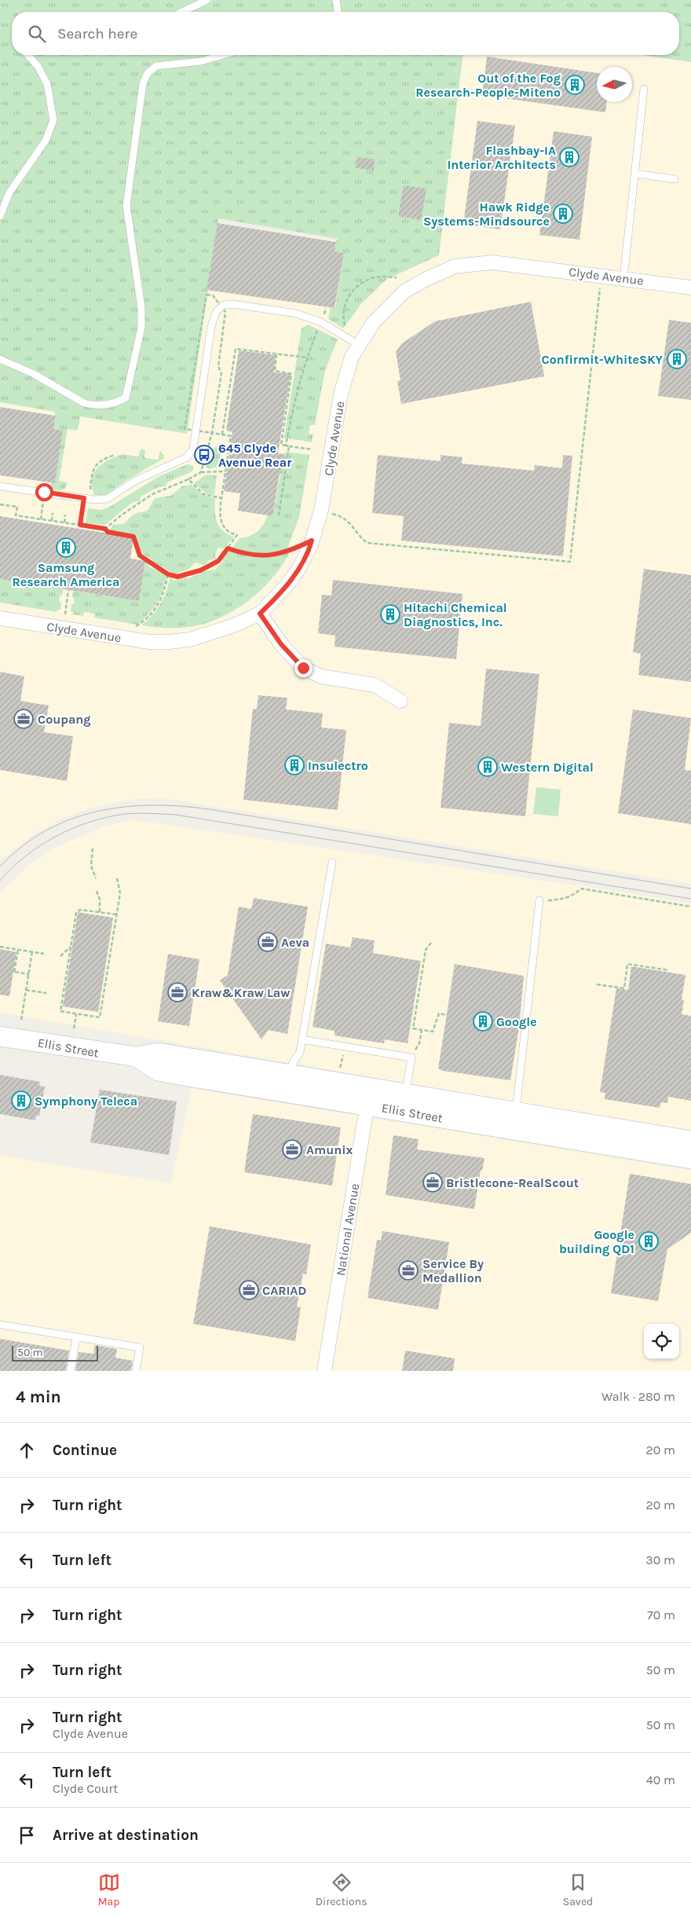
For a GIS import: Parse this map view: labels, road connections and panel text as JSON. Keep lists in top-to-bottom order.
{
  "streets": {
    "main road": ["Ellis Street"],
    "street": ["Clyde Avenue", "National Avenue"]
  },
  "crossings": [
    ["Ellis Street", "National Avenue"]
  ],
  "places": {
    "building": [
      "Out of the Fog Research-People-Miteno",
      "Flashbay-IA Interior Architects",
      "Hawk Ridge Systems-Mindsource",
      "Confirmit-WhiteSKY",
      "Samsung Research America",
      "Hitachi Chemical Diagnostics, Inc.",
      "Insulectro",
      "Western Digital",
      "Google",
      "Symphony Teleca",
      "Google building QD1"
    ],
    "bus stop": ["645 Clyde Avenue Rear"],
    "office": [
      "Coupang",
      "Aeva",
      "Kraw&Kraw Law",
      "Amunix",
      "Bristlecone-RealScout",
      "Service By Medallion",
      "CARIAD"
    ]
  },
  "scale_bar": "50 m",
  "north": "left",
  "page": {
    "search": "Search here",
    "scale": "50 m",
    "heading": ["4 min", "Walk · 280 m"],
    "list": [
      ["Continue", "20 m"],
      ["Turn right", "20 m"],
      ["Turn left", "30 m"],
      ["Turn right", "70 m"],
      ["Turn right", "50 m"],
      ["Turn right", "Clyde Avenue", "50 m"],
      ["Turn left", "Clyde Court", "40 m"],
      "Arrive at destination"
    ],
    "nav": ["Map", "Directions", "Saved"]
  }
}
